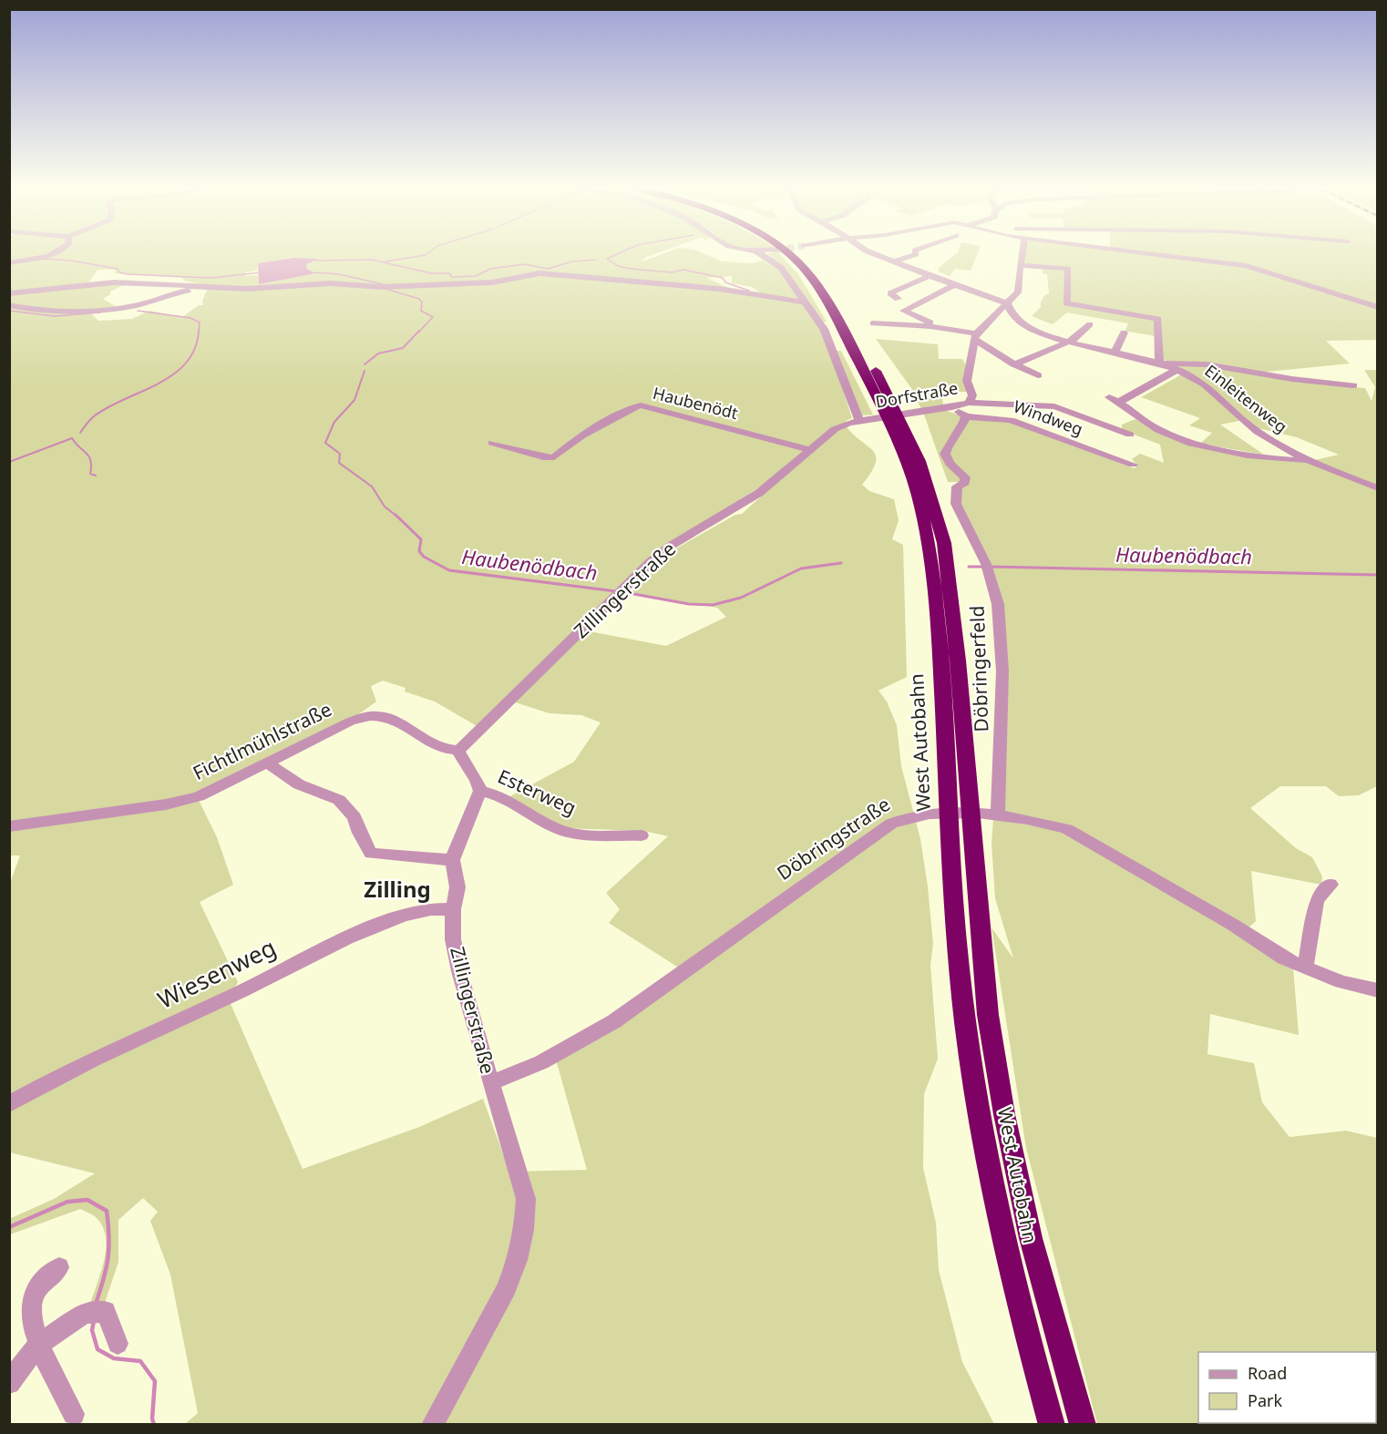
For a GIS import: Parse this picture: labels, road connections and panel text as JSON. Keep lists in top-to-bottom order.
{
  "streets": {
    "highway": ["West Autobahn"],
    "street": [
      "Dorfstraße",
      "Einleitenweg",
      "Haubenödt",
      "Windweg",
      "Zillingerstraße",
      "Döbringerfeld",
      "Fichtlmühlstraße",
      "Esterweg",
      "Döbringstraße",
      "Wiesenweg"
    ]
  },
  "crossings": [
    ["Dorfstraße", "Zillingerstraße"],
    ["Haubenödt", "Zillingerstraße"],
    ["Windweg", "Döbringerfeld"],
    ["Zillingerstraße", "Fichtlmühlstraße"],
    ["Zillingerstraße", "Döbringstraße"],
    ["Zillingerstraße", "Wiesenweg"],
    ["Döbringerfeld", "Döbringstraße"]
  ],
  "districts": ["Zilling"],
  "water": ["Haubenödbach"],
  "legend": ["Road", "Park"]
}
